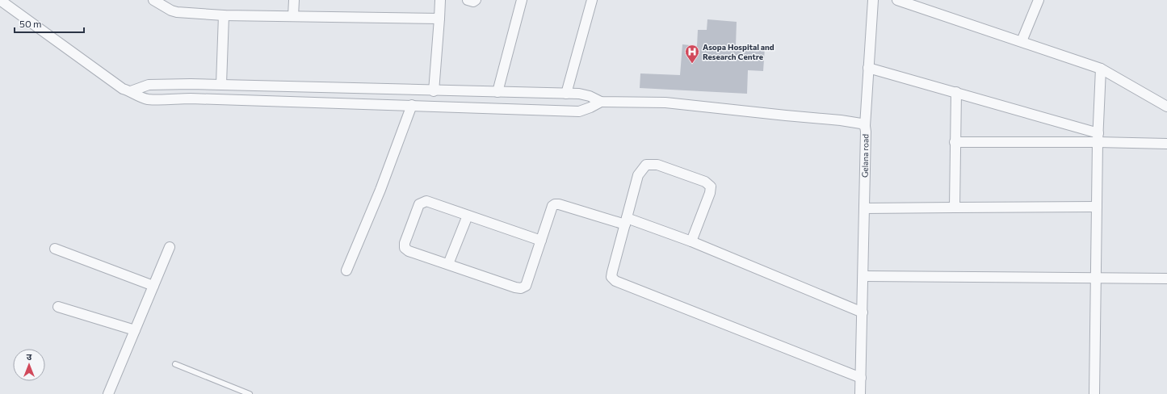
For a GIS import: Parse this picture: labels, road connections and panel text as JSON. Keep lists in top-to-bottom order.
{
  "streets": {
    "street": ["Gelana road"]
  },
  "places": {
    "hospital": ["Asopa Hospital and Research Centre"]
  },
  "scale_bar": "50 m",
  "north": "top"
}
